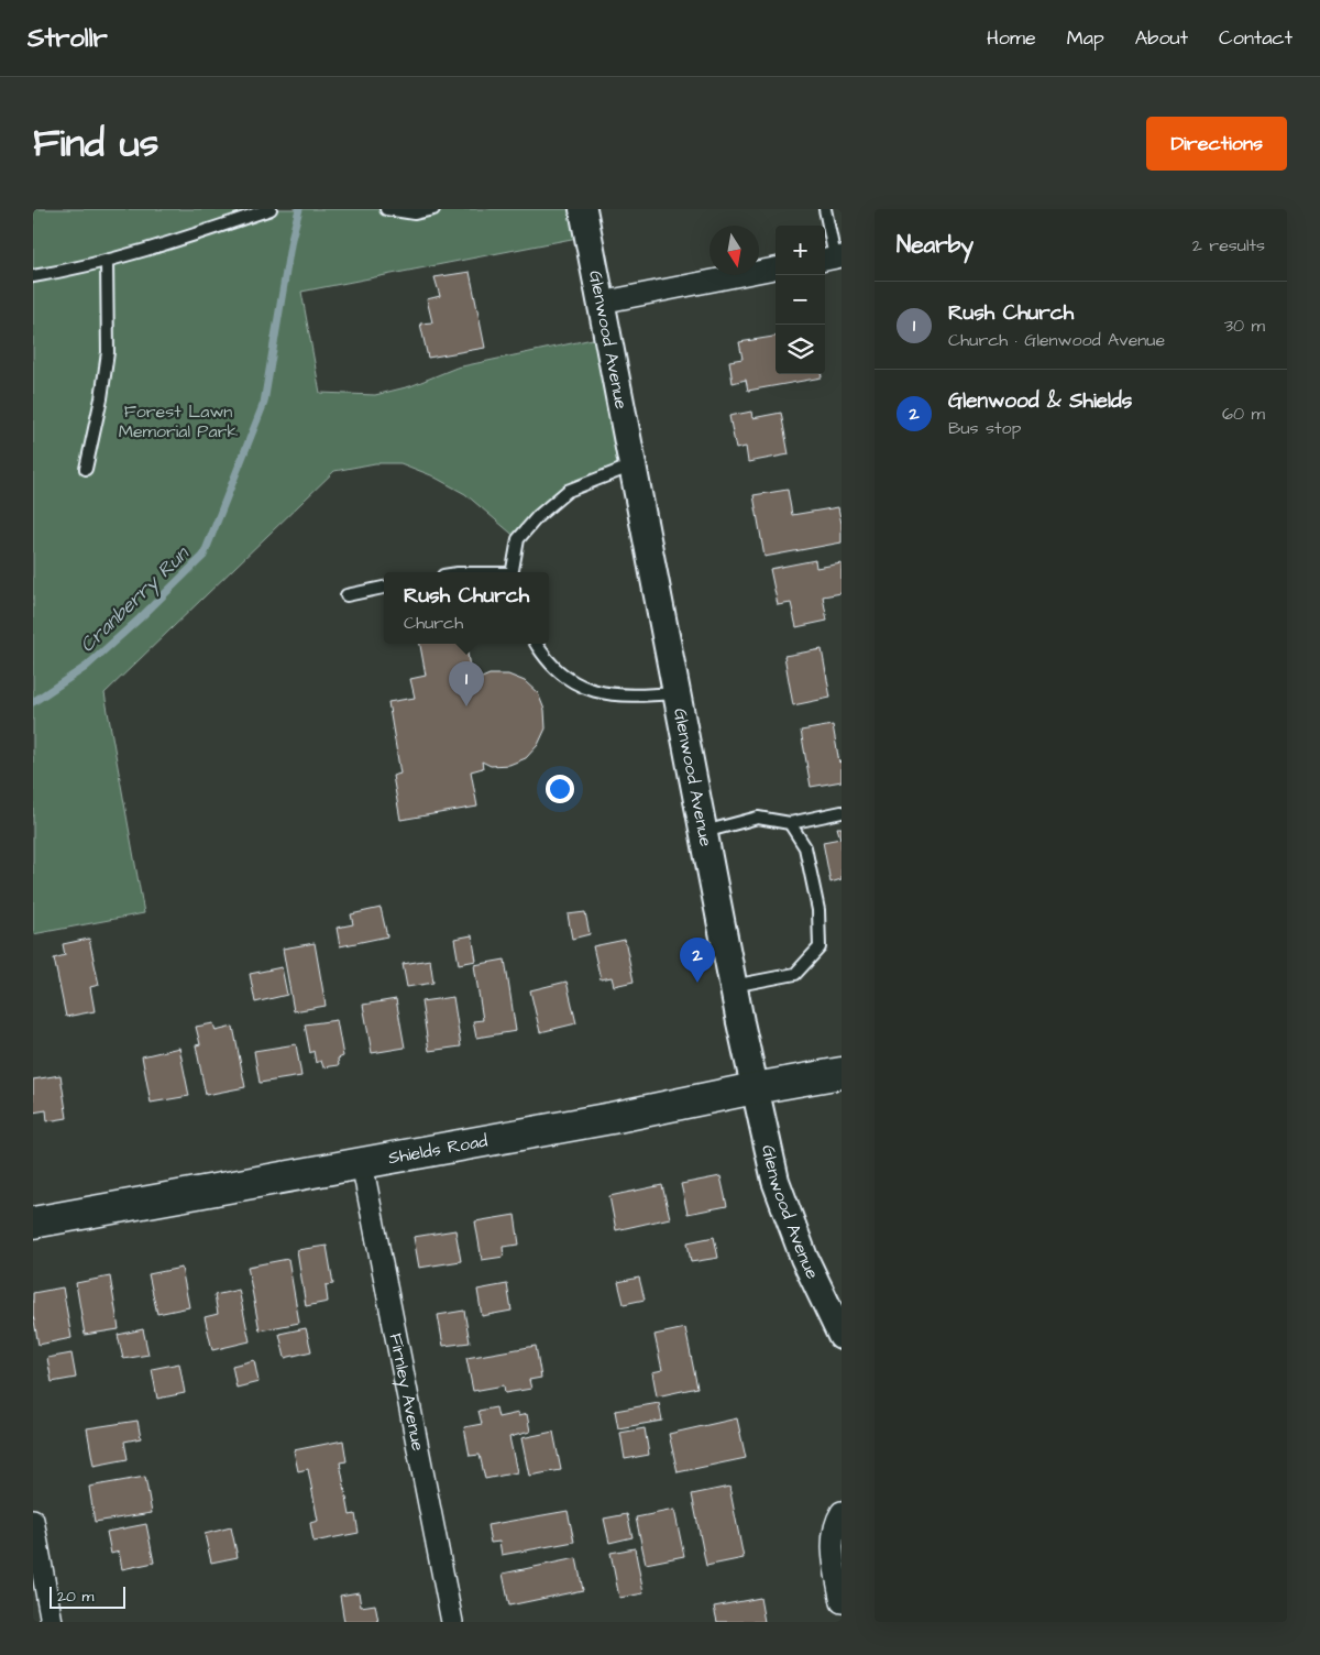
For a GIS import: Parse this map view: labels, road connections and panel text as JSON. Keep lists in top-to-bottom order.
{
  "streets": {
    "main road": ["Shields Road"],
    "street": ["Glenwood Avenue", "Firnley Avenue"]
  },
  "crossings": [
    ["Glenwood Avenue", "Shields Road"],
    ["Shields Road", "Firnley Avenue"]
  ],
  "water": ["Cranberry Run"],
  "parks": ["Forest Lawn Memorial Park"],
  "scale_bar": "20 m",
  "north": "bottom",
  "page": {
    "header": "Strollr",
    "nav": [
      "Home",
      "Map",
      "About",
      "Contact"
    ],
    "title": "Find us",
    "buttons": "Directions",
    "heading": ["Nearby", "2 results"],
    "map_buttons": ["+", "−"],
    "list": [
      {
        "mark": "1",
        "name": "Rush Church",
        "note": "Church · Glenwood Avenue",
        "value": "30 m"
      },
      {
        "mark": "2",
        "name": "Glenwood & Shields",
        "note": "Bus stop",
        "value": "60 m"
      }
    ],
    "popup": ["Rush Church", "Church"],
    "pins": ["1", "2"],
    "scale": "20 m"
  }
}
